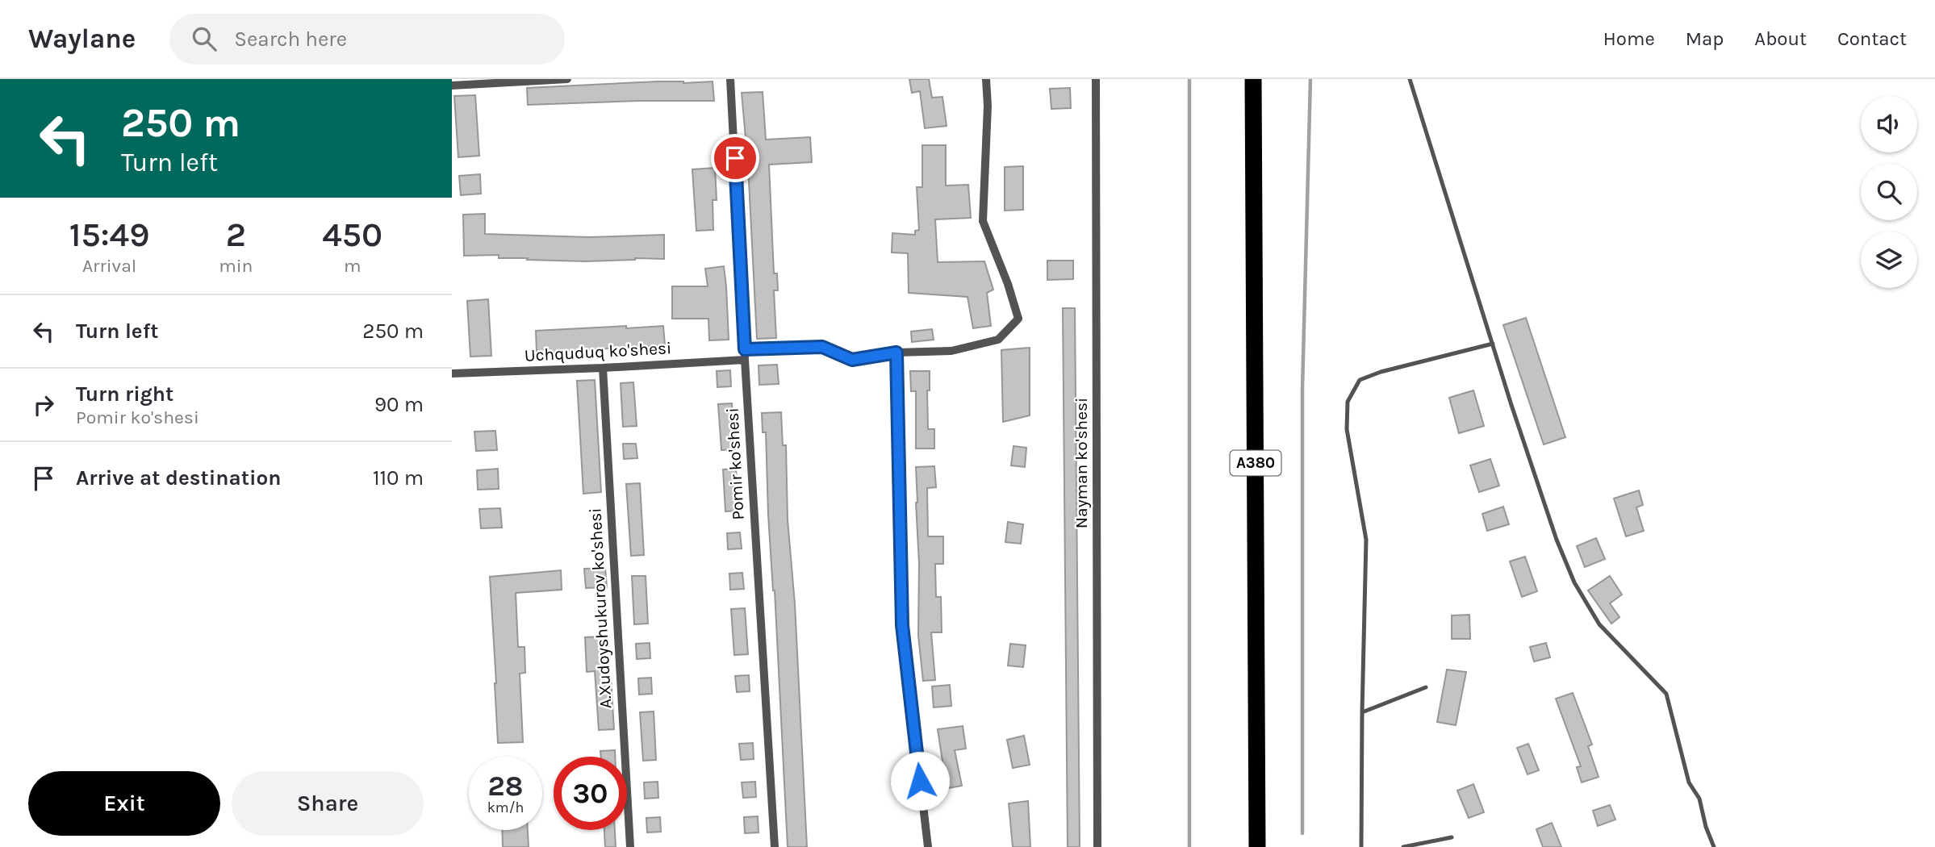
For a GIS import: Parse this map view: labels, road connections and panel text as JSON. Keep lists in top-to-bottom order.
{
  "streets": {
    "highway": ["A380"],
    "street": [
      "Uchquduq ko'shesi",
      "Nayman ko'shesi",
      "Pomir ko'shesi",
      "A.Xudoyshukurov ko'shesi"
    ]
  },
  "crossings": [
    ["Uchquduq ko'shesi", "Pomir ko'shesi"],
    ["Uchquduq ko'shesi", "A.Xudoyshukurov ko'shesi"]
  ],
  "page": {
    "header": "Waylane",
    "search": "Search here",
    "nav": [
      "Home",
      "Map",
      "About",
      "Contact"
    ],
    "turn": ["250 m", "Turn left"],
    "eta": [
      "15:49",
      "Arrival",
      "2",
      "min",
      "450",
      "m"
    ],
    "list": [
      {
        "name": "Turn left",
        "value": "250 m"
      },
      {
        "name": "Turn right",
        "note": "Pomir ko'shesi",
        "value": "90 m"
      },
      {
        "name": "Arrive at destination",
        "value": "110 m"
      }
    ],
    "speed": "28 km/h",
    "limit": "30",
    "buttons": ["Exit", "Share"]
  }
}
